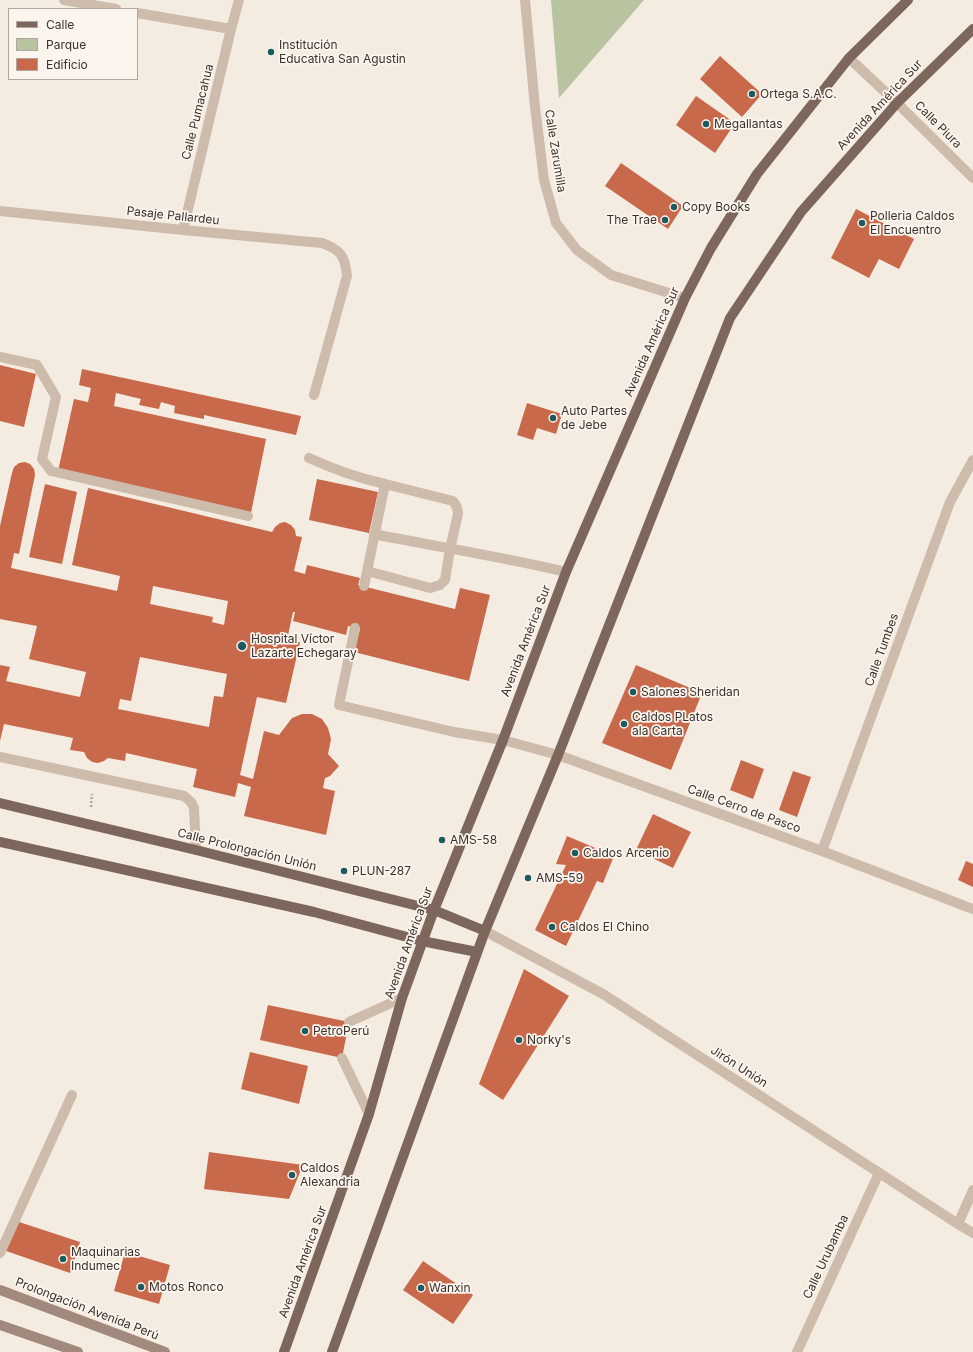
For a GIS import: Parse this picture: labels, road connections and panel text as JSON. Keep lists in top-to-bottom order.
{
  "streets": {
    "main road": ["Avenida América Sur", "Calle Prolongación Unión"],
    "street": [
      "Calle Pumacahua",
      "Calle Piura",
      "Calle Zarumilla",
      "Pasaje Pallardeu",
      "Calle Tumbes",
      "Calle Cerro de Pasco",
      "Jirón Unión",
      "Calle Urubamba",
      "Prolongación Avenida Perú"
    ]
  },
  "crossings": [
    ["Avenida América Sur", "Calle Piura"],
    ["Avenida América Sur", "Calle Zarumilla"],
    ["Avenida América Sur", "Calle Cerro de Pasco"],
    ["Avenida América Sur", "Calle Prolongación Unión"],
    ["Avenida América Sur", "Jirón Unión"],
    ["Calle Pumacahua", "Pasaje Pallardeu"],
    ["Calle Tumbes", "Calle Cerro de Pasco"],
    ["Calle Prolongación Unión", "Jirón Unión"],
    ["Jirón Unión", "Calle Urubamba"]
  ],
  "places": [
    "Institución Educativa San Agustin",
    "Ortega S.A.C.",
    "Megallantas",
    "Copy Books",
    "The Trae",
    "Polleria Caldos El Encuentro",
    "Auto Partes de Jebe",
    "Hospital Víctor Lazarte Echegaray",
    "Salones Sheridan",
    "Caldos PLatos ala Carta",
    "AMS-58",
    "Caldos Arcenio",
    "PLUN-287",
    "AMS-59",
    "Caldos El Chino",
    "PetroPerú",
    "Norky's",
    "Caldos Alexandria",
    "Maquinarias Indumec",
    "Motos Ronco",
    "Wanxin"
  ],
  "legend": ["Calle", "Parque", "Edificio"]
}
